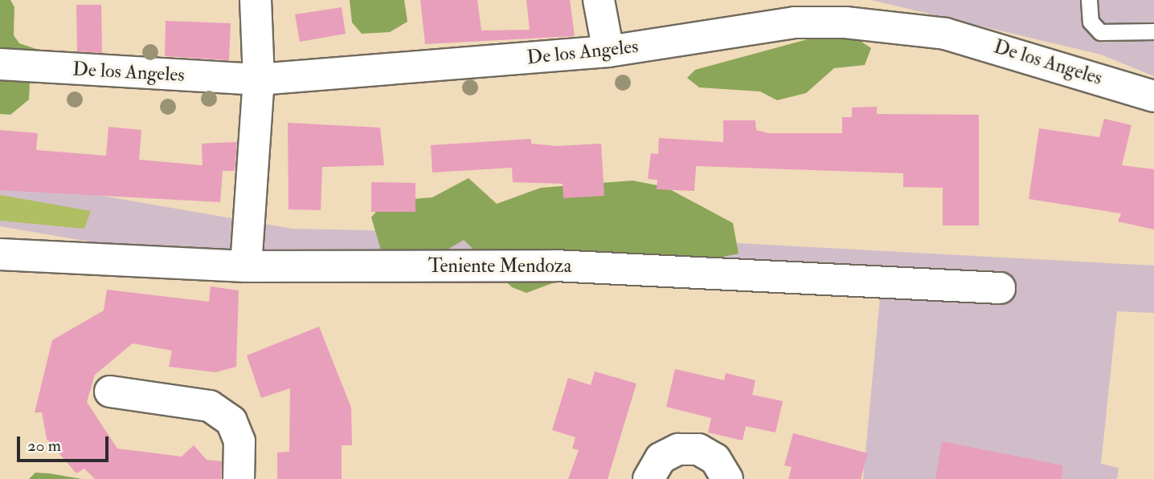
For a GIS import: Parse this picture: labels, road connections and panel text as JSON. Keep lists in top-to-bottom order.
{
  "streets": {
    "street": ["De los Angeles", "Teniente Mendoza"]
  },
  "scale_bar": "20 m"
}
